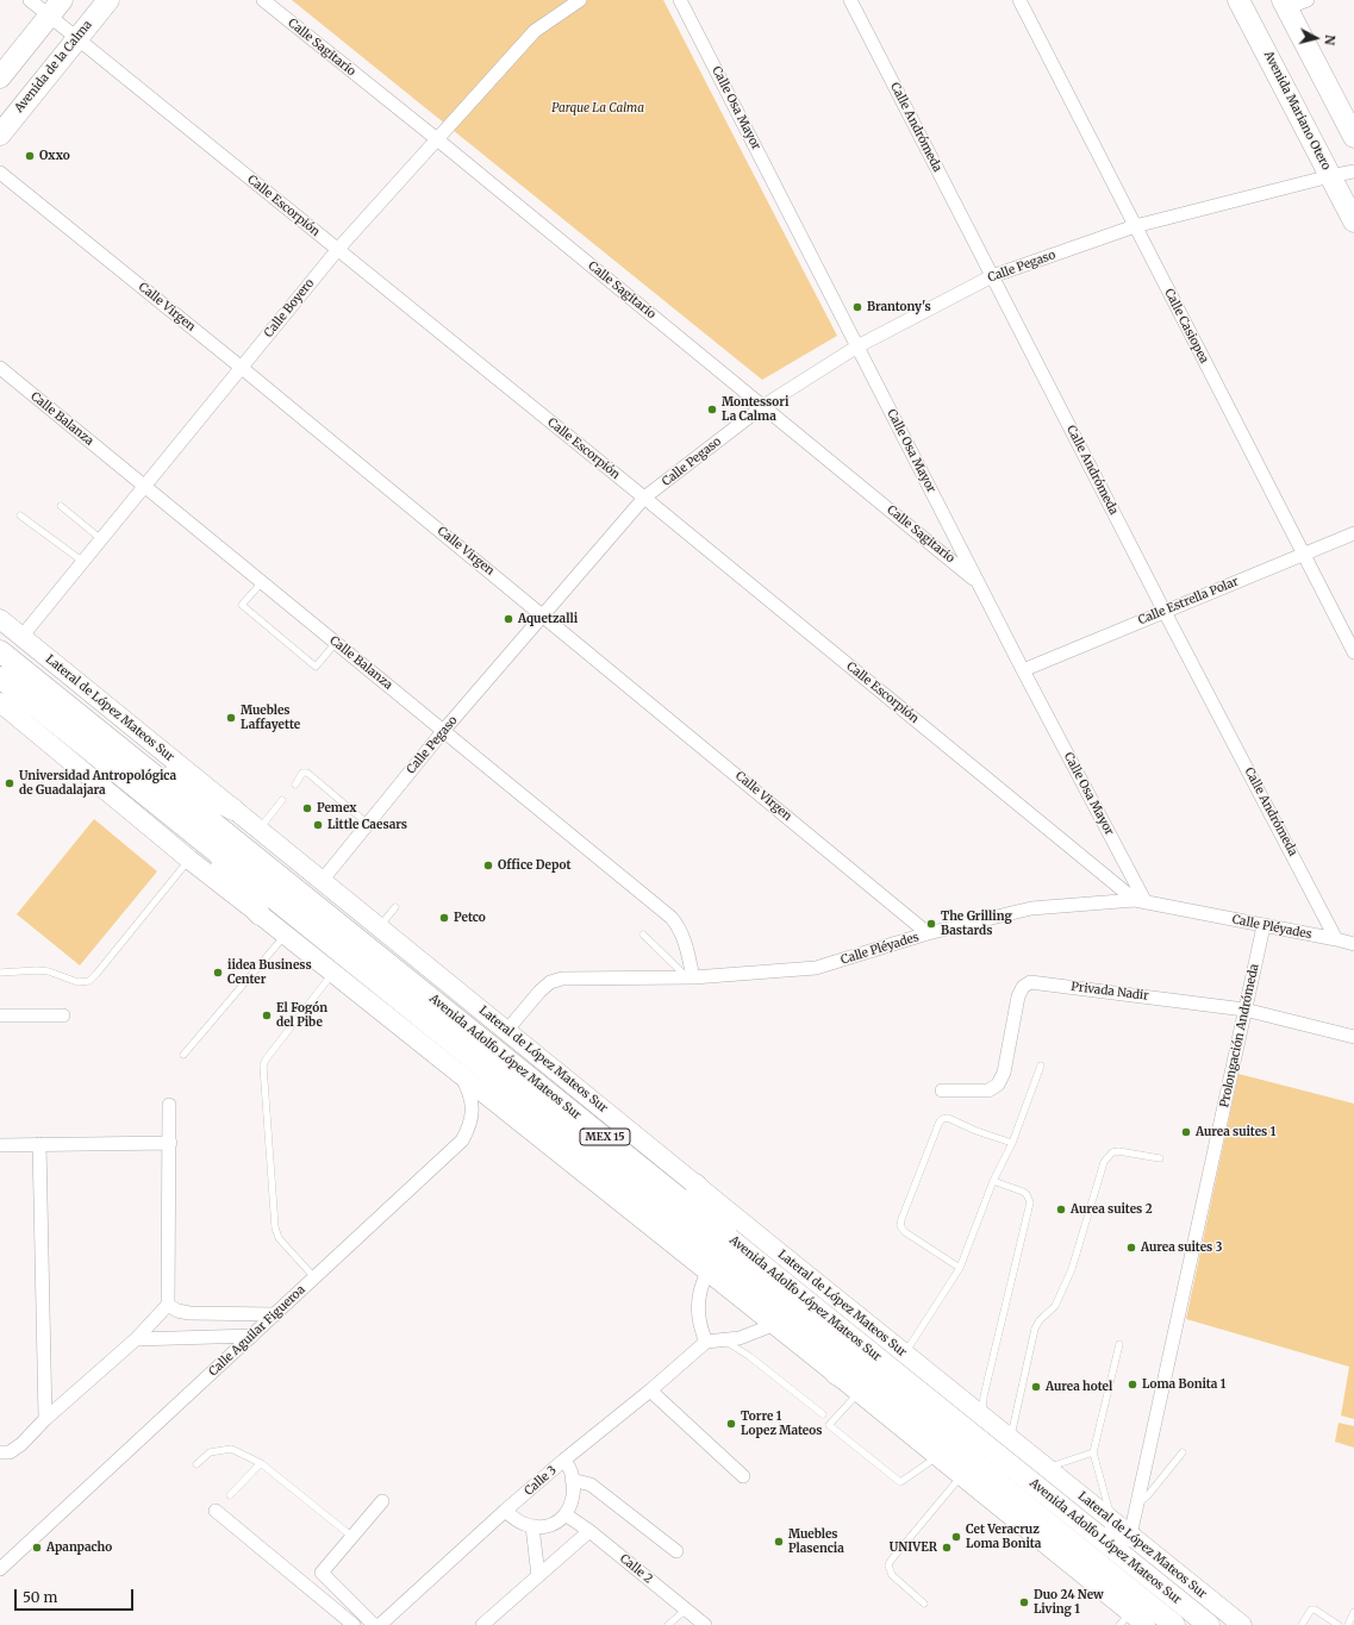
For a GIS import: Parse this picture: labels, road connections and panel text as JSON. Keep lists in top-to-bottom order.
{
  "streets": {
    "main road": [
      "Avenida de la Calma",
      "Avenida Mariano Otero",
      "Lateral de López Mateos Sur",
      "Avenida Adolfo López Mateos Sur",
      "MEX 15"
    ],
    "street": [
      "Calle Sagitario",
      "Calle Osa Mayor",
      "Calle Andrómeda",
      "Calle Escorpión",
      "Calle Pegaso",
      "Calle Virgen",
      "Calle Boyero",
      "Calle Casiopea",
      "Calle Balanza",
      "Calle Estrella Polar",
      "Calle Pléyades",
      "Privada Nadir",
      "Prolongación Andrómeda",
      "Calle Aguilar Figueroa",
      "Calle 3",
      "Calle 2"
    ]
  },
  "crossings": [
    ["Calle Sagitario", "Calle Osa Mayor"],
    ["Calle Sagitario", "Calle Pegaso"],
    ["Calle Sagitario", "Calle Boyero"],
    ["Avenida de la Calma", "Calle Escorpión"],
    ["Calle Osa Mayor", "Calle Escorpión"],
    ["Calle Osa Mayor", "Calle Pegaso"],
    ["Calle Osa Mayor", "Calle Estrella Polar"],
    ["Calle Osa Mayor", "Calle Pléyades"],
    ["Avenida Mariano Otero", "Calle Pegaso"],
    ["Calle Andrómeda", "Calle Pegaso"],
    ["Calle Andrómeda", "Calle Estrella Polar"],
    ["Calle Andrómeda", "Calle Pléyades"],
    ["Calle Escorpión", "Calle Pegaso"],
    ["Calle Escorpión", "Calle Boyero"],
    ["Calle Escorpión", "Calle Pléyades"],
    ["Calle Pegaso", "Calle Virgen"],
    ["Calle Pegaso", "Calle Casiopea"],
    ["Calle Pegaso", "Calle Balanza"],
    ["Calle Pegaso", "Lateral de López Mateos Sur"],
    ["Calle Virgen", "Calle Boyero"],
    ["Calle Virgen", "Calle Pléyades"],
    ["Calle Boyero", "Calle Balanza"],
    ["Calle Boyero", "Lateral de López Mateos Sur"],
    ["Calle Casiopea", "Calle Estrella Polar"],
    ["Calle Balanza", "Calle Pléyades"],
    ["Lateral de López Mateos Sur", "Calle Pléyades"],
    ["Lateral de López Mateos Sur", "Prolongación Andrómeda"],
    ["Lateral de López Mateos Sur", "Avenida Adolfo López Mateos Sur"],
    ["Calle Pléyades", "Prolongación Andrómeda"],
    ["Privada Nadir", "Prolongación Andrómeda"]
  ],
  "parks": ["Parque La Calma"],
  "places": [
    "Oxxo",
    "Brantony's",
    "Montessori La Calma",
    "Aquetzalli",
    "Muebles Laffayette",
    "Universidad Antropológica de Guadalajara",
    "Pemex",
    "Little Caesars",
    "Office Depot",
    "Petco",
    "The Grilling Bastards",
    "iidea Business Center",
    "El Fogón del Pibe",
    "Aurea suites 1",
    "Aurea suites 2",
    "Aurea suites 3",
    "Loma Bonita 1",
    "Aurea hotel",
    "Torre 1 Lopez Mateos",
    "Cet Veracruz Loma Bonita",
    "Muebles Plasencia",
    "Apanpacho",
    "UNIVER",
    "Duo 24 New Living 1"
  ],
  "scale_bar": "50 m",
  "north": "right"
}
